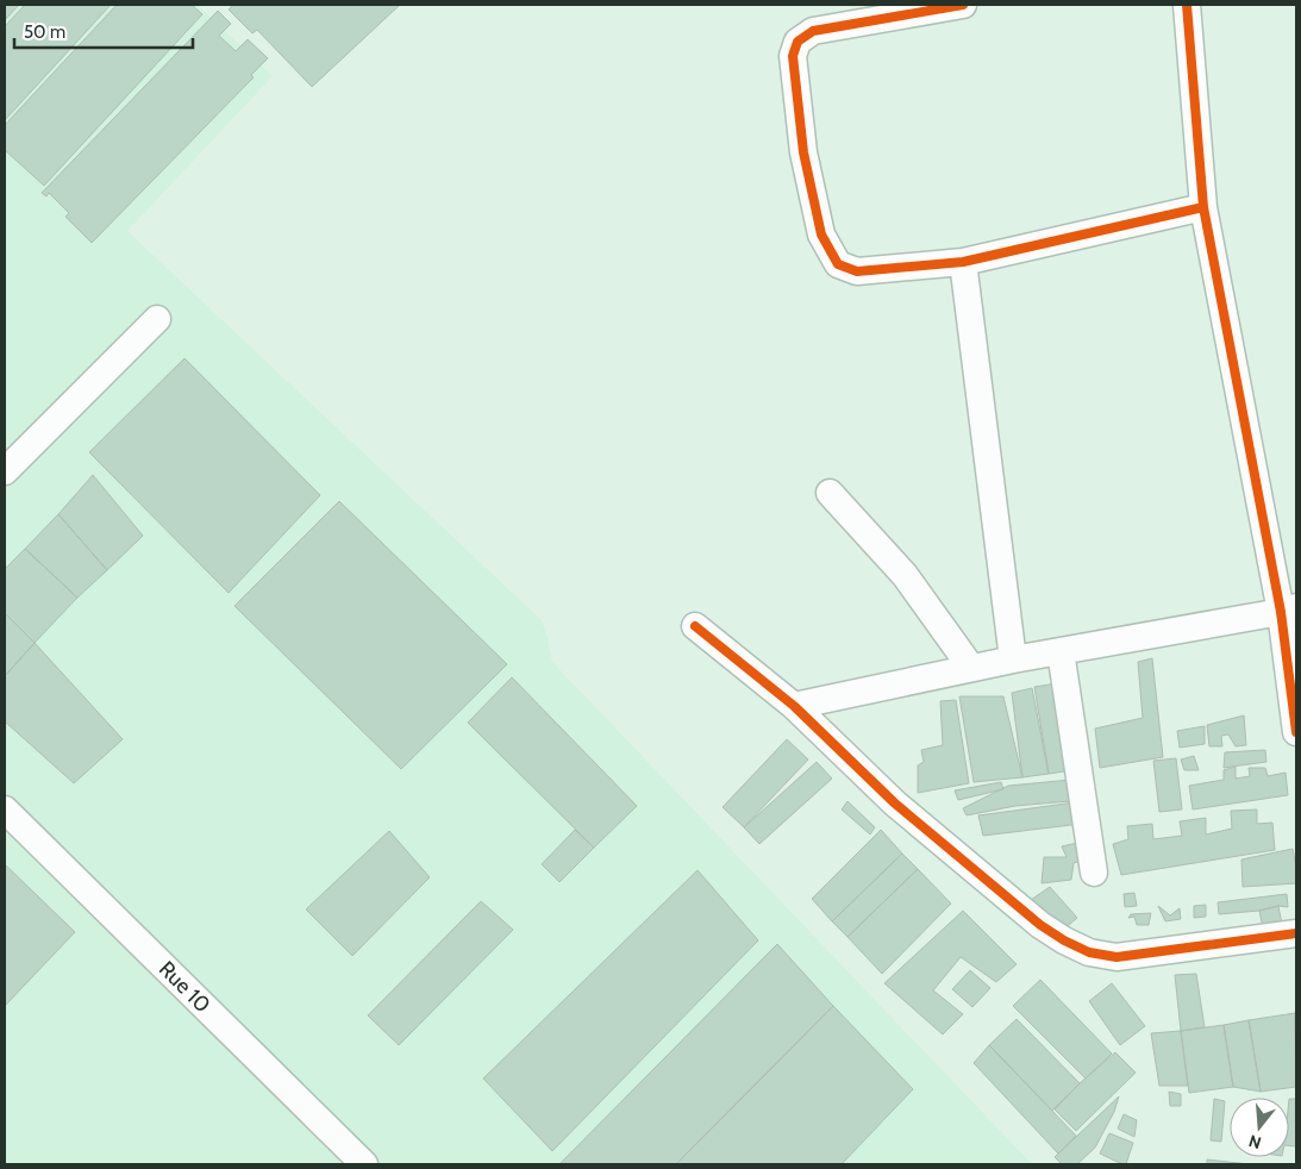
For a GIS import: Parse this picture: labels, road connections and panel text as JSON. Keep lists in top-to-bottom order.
{
  "streets": {
    "street": ["Rue 10"]
  },
  "scale_bar": "50 m",
  "north": "bottom"
}
